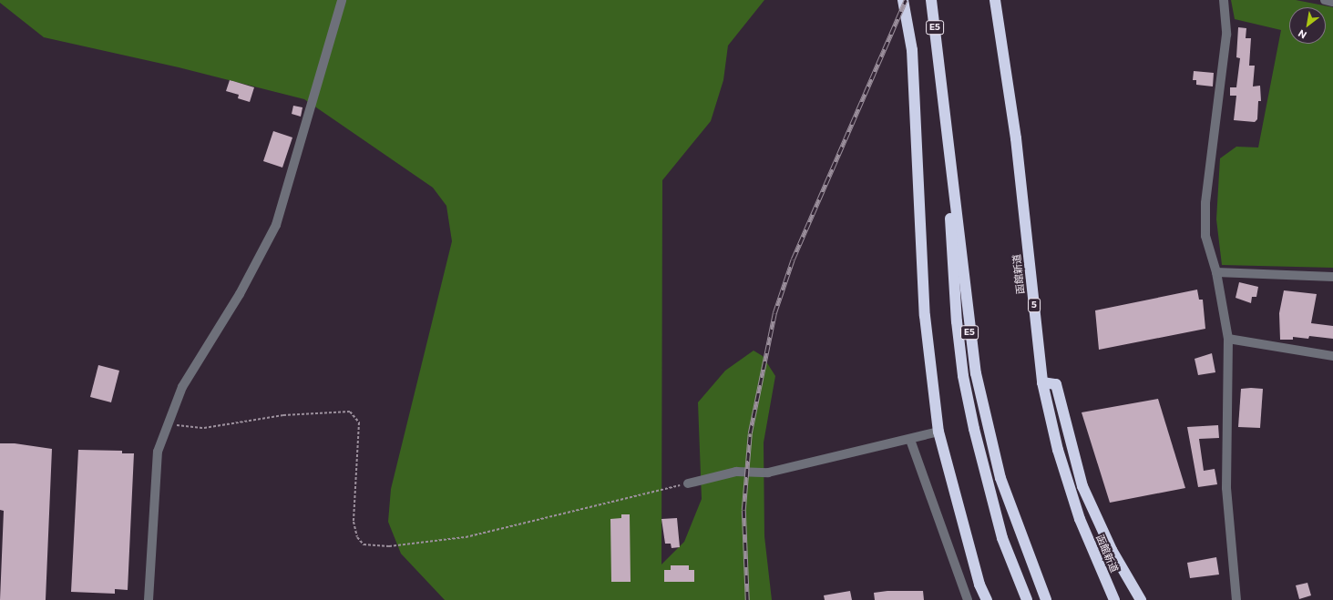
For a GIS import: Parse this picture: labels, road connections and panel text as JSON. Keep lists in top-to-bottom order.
{
  "streets": {
    "highway": ["E5", "函館新道", "5"]
  },
  "north": "bottom left"
}
